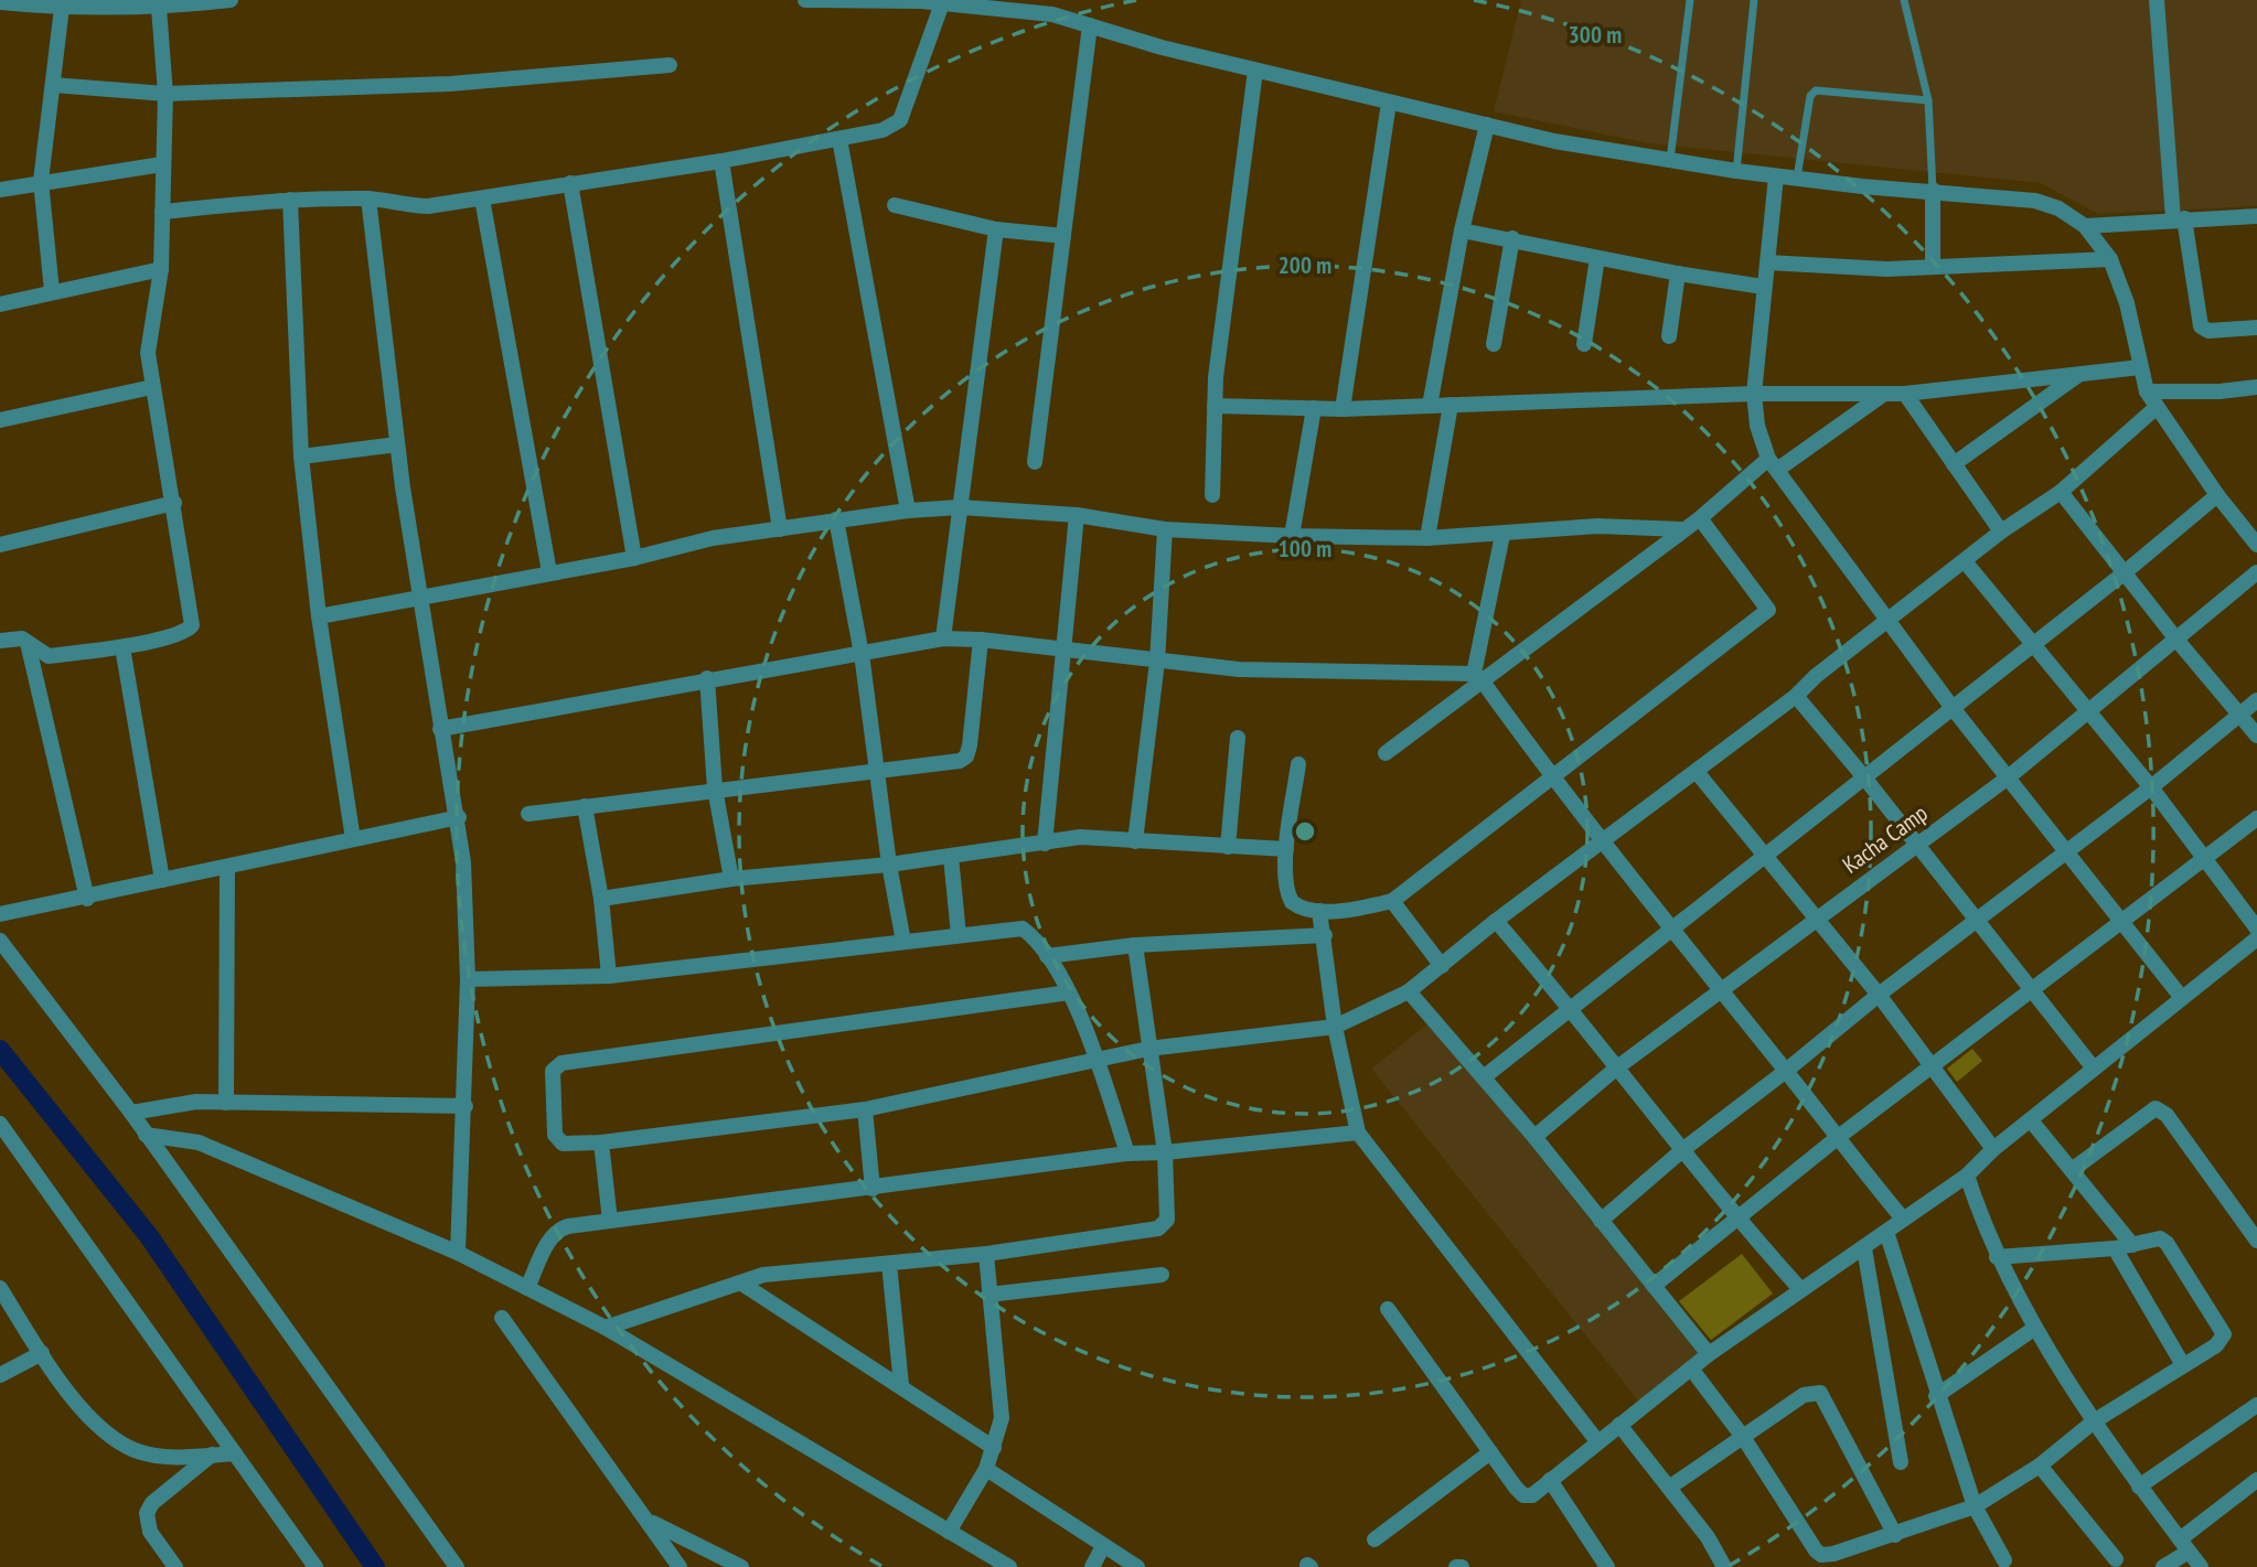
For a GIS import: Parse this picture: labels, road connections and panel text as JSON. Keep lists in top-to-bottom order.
{
  "streets": {
    "street": ["Kacha Camp"]
  },
  "rings": ["300 m", "200 m", "100 m"]
}
